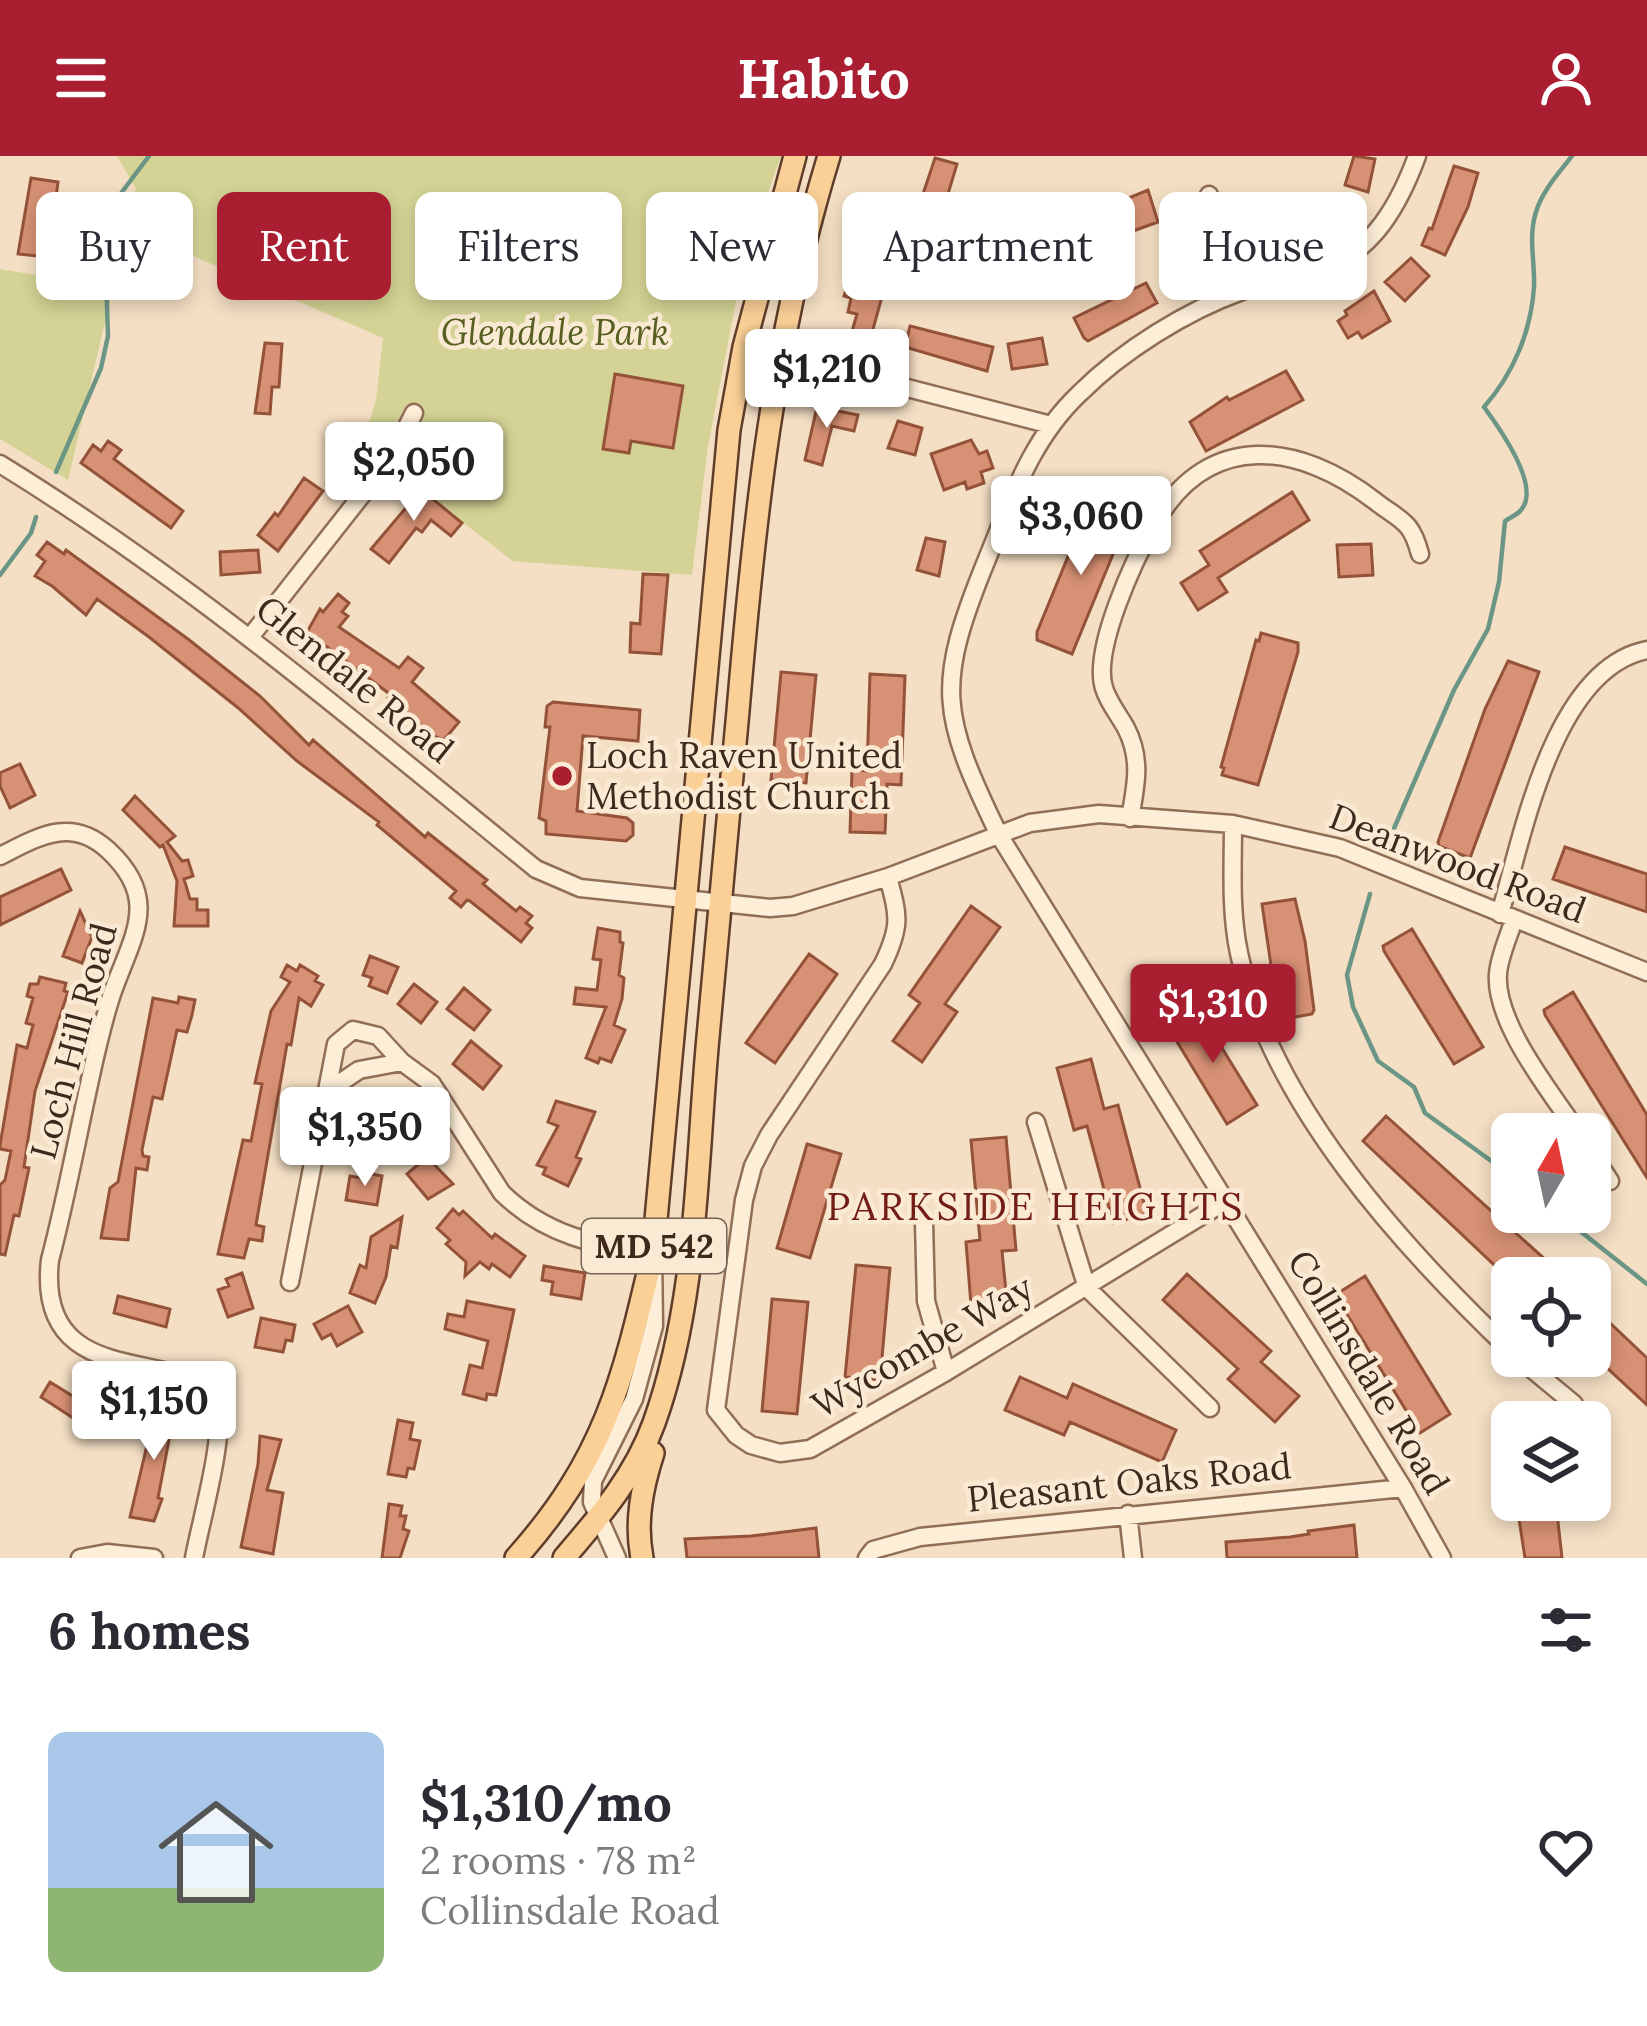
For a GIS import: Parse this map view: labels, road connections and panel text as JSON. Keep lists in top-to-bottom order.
{
  "streets": {
    "main road": ["MD 542"],
    "street": [
      "Glendale Road",
      "Deanwood Road",
      "Loch Hill Road",
      "Wycombe Way",
      "Collinsdale Road",
      "Pleasant Oaks Road"
    ]
  },
  "crossings": [
    ["Glendale Road", "Deanwood Road"],
    ["Glendale Road", "MD 542"],
    ["Deanwood Road", "MD 542"],
    ["Deanwood Road", "Wycombe Way"],
    ["Deanwood Road", "Collinsdale Road"],
    ["Wycombe Way", "Collinsdale Road"],
    ["Collinsdale Road", "Pleasant Oaks Road"]
  ],
  "districts": ["PARKSIDE HEIGHTS"],
  "parks": ["Glendale Park"],
  "places": ["Loch Raven United Methodist Church"],
  "north": "top",
  "page": {
    "header": "Habito",
    "chip": [
      "Buy",
      "Rent",
      "Filters",
      "New",
      "Apartment",
      "House"
    ],
    "price": [
      "$1,210",
      "$2,050",
      "$3,060",
      "$1,310",
      "$1,350",
      "$1,150"
    ],
    "heading": "6 homes",
    "list": [
      {
        "name": "$1,310/mo",
        "note": "2 rooms · 78 m² · Collinsdale Road"
      }
    ]
  }
}
